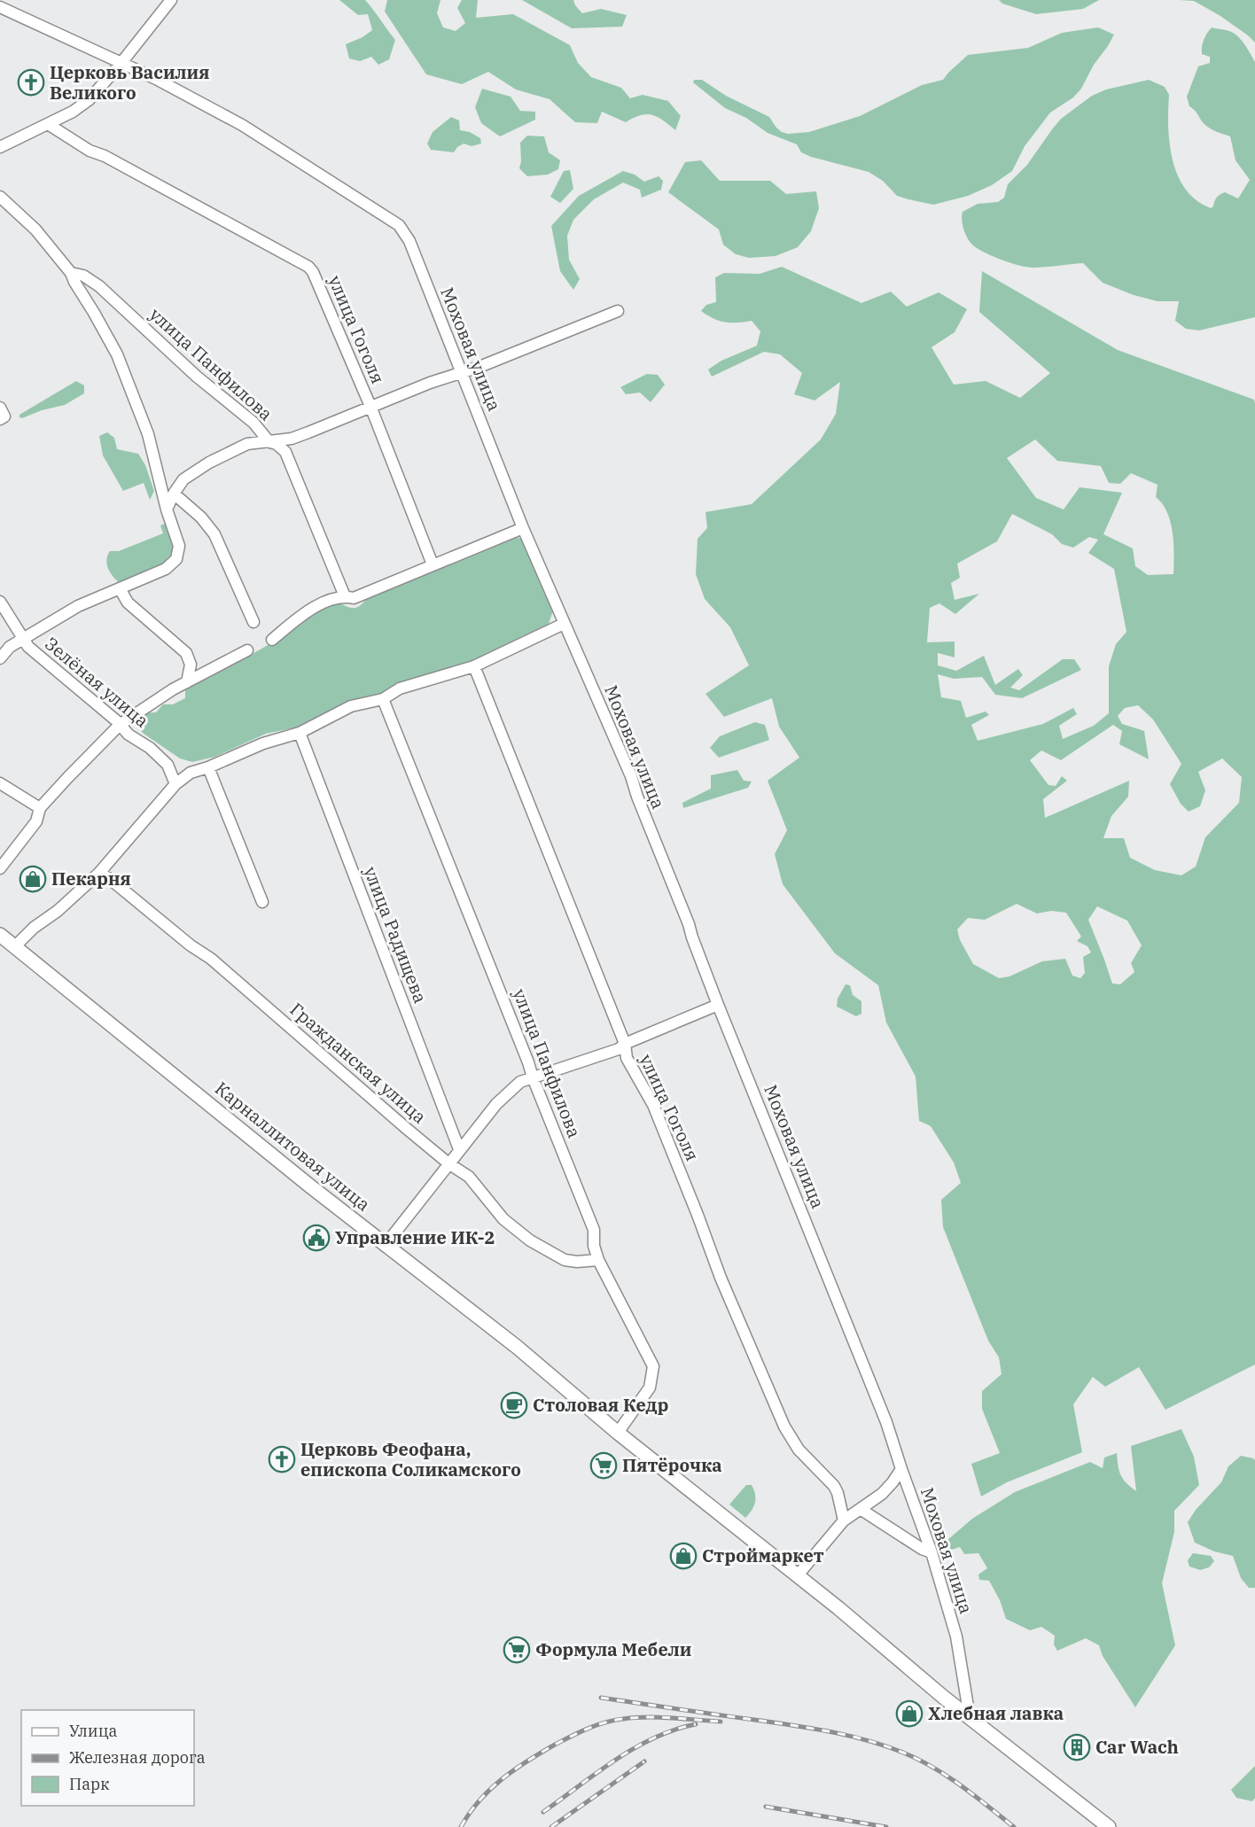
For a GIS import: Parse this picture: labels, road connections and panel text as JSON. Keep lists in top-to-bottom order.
{
  "streets": {
    "street": [
      "улица Гоголя",
      "Моховая улица",
      "улица Панфилова",
      "Зелёная улица",
      "улица Радищева",
      "Гражданская улица",
      "Карналлитовая улица"
    ]
  },
  "crossings": [
    ["Моховая улица", "Карналлитовая улица"],
    ["улица Панфилова", "Гражданская улица"],
    ["улица Панфилова", "Карналлитовая улица"]
  ],
  "places": {
    "church": ["Церковь Василия Великого", "Церковь Феофана, епископа Соликамского"],
    "shop": ["Пекарня", "Строймаркет", "Хлебная лавка"],
    "public building": ["Управление ИК-2"],
    "cafe": ["Столовая Кедр"],
    "supermarket": ["Пятёрочка", "Формула Мебели"],
    "building": ["Car Wach"]
  },
  "legend": ["Улица", "Железная дорога", "Парк"]
}
